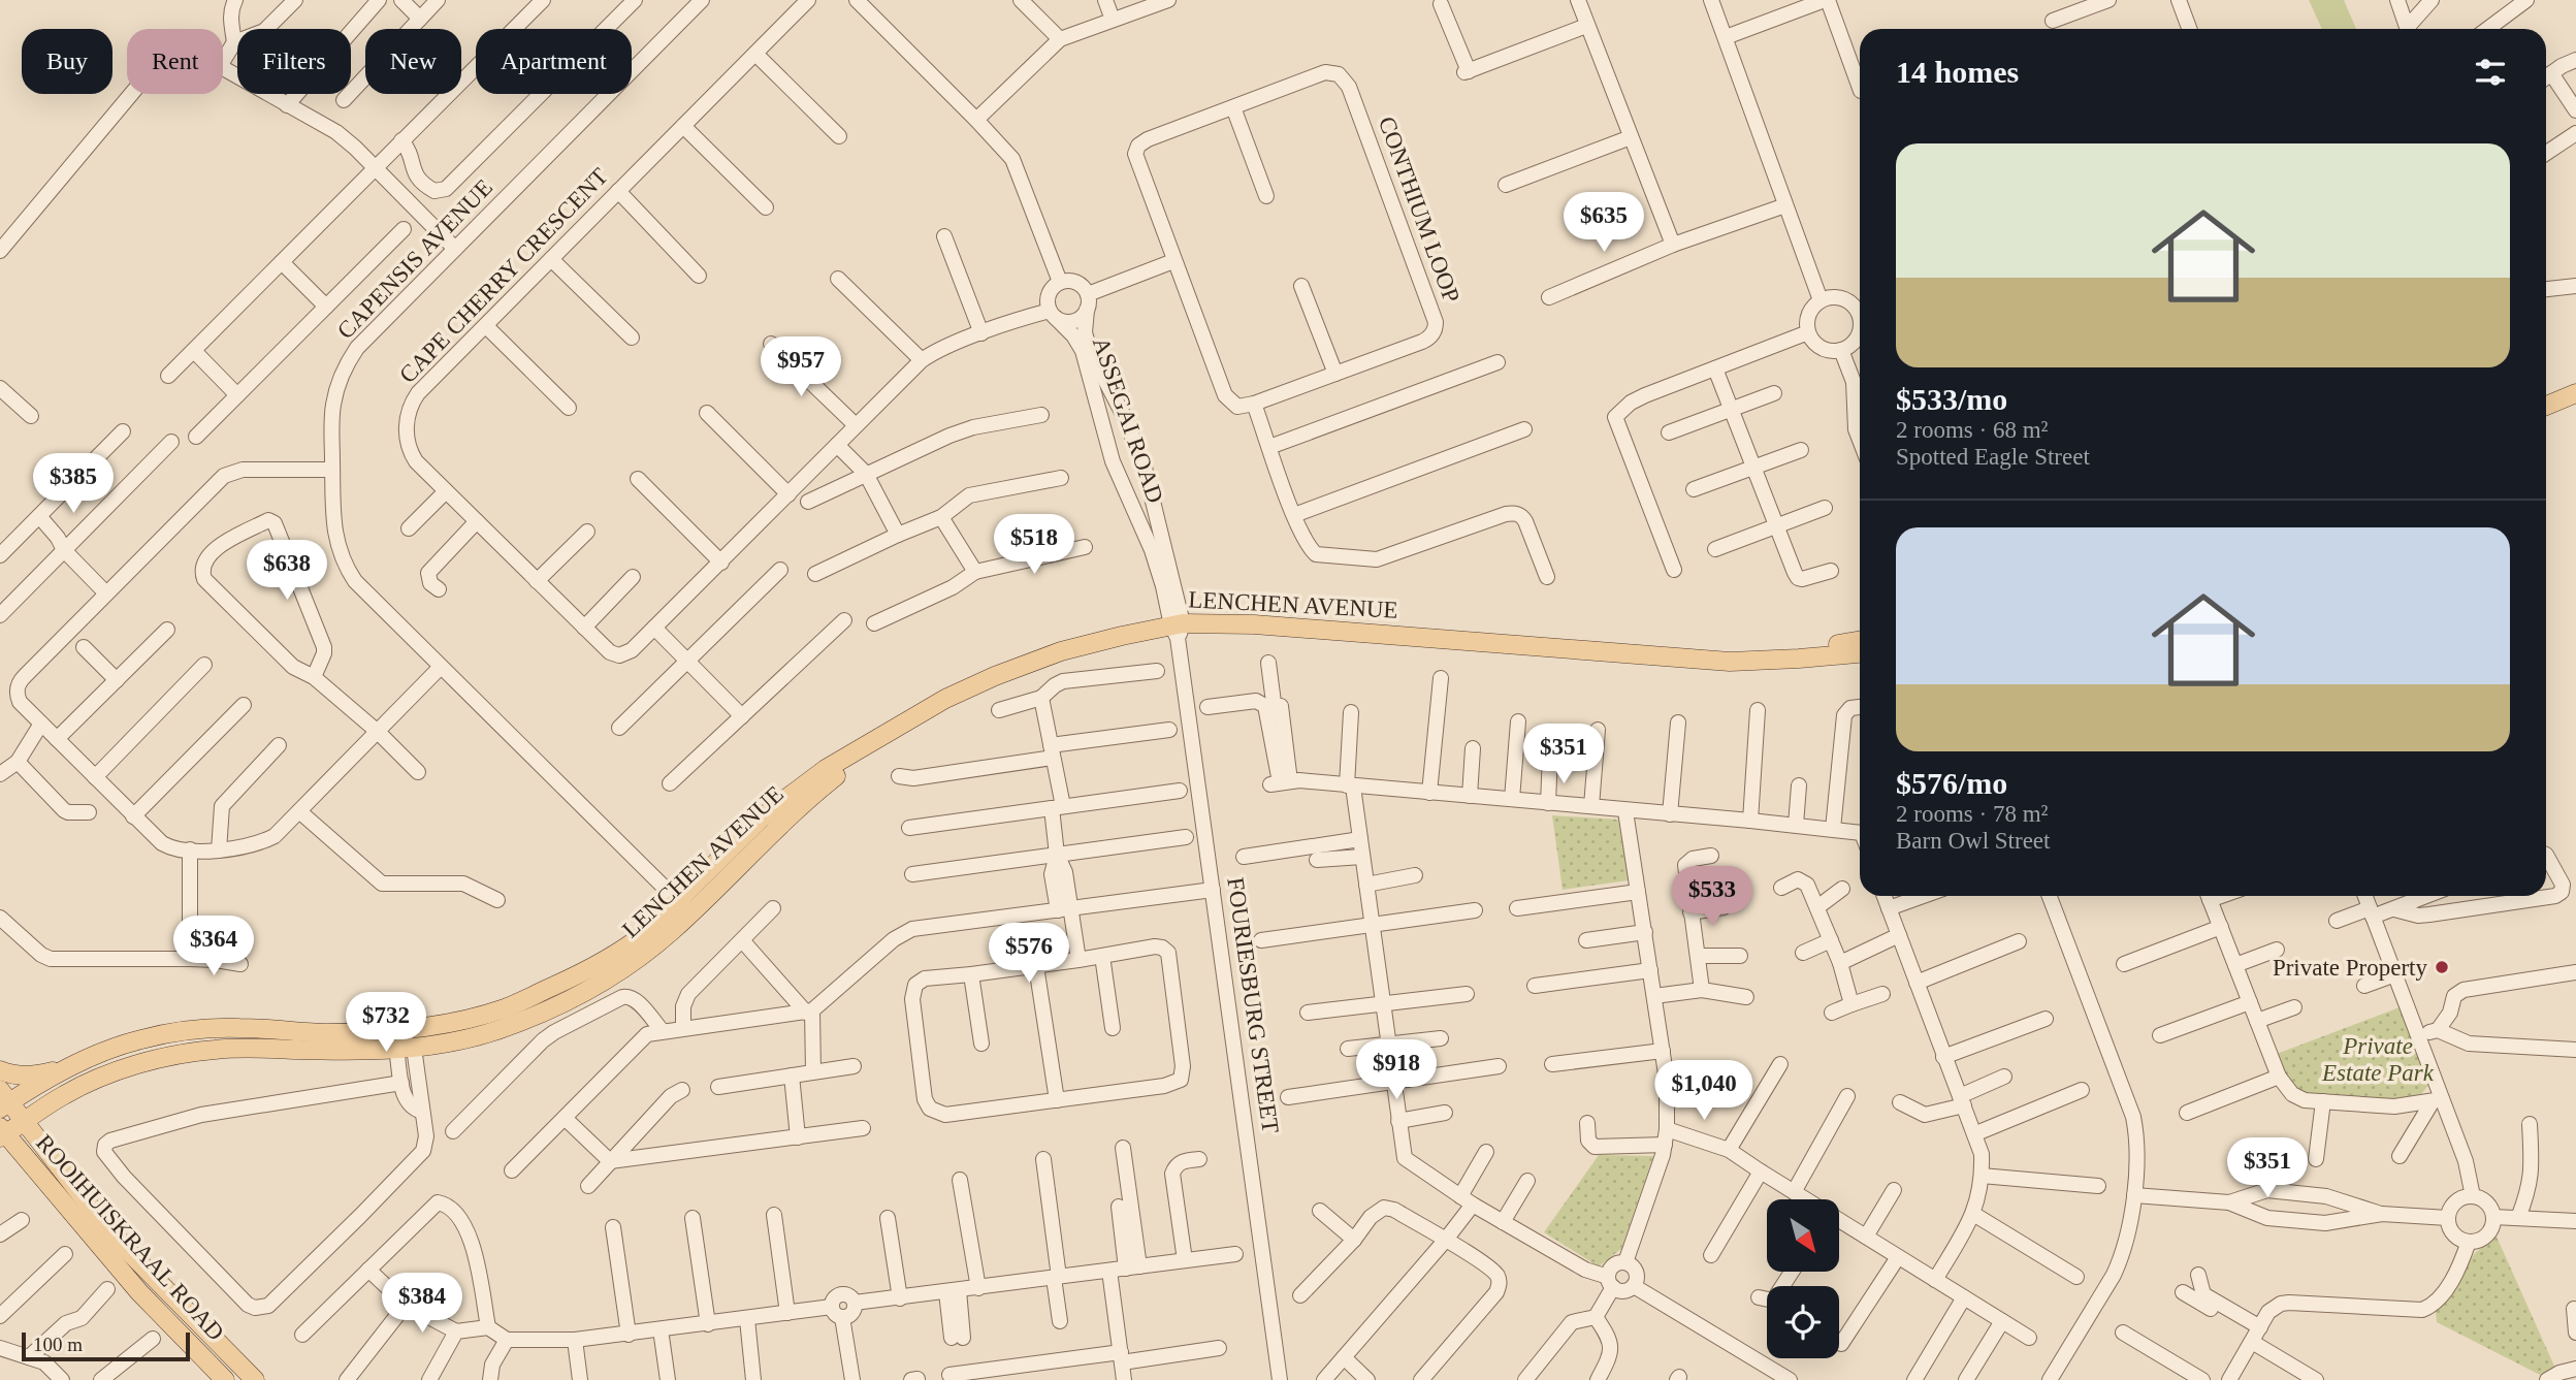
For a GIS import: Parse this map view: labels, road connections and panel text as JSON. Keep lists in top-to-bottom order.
{
  "streets": {
    "main road": ["LENCHEN AVENUE", "ROOIHUISKRAAL ROAD"],
    "street": [
      "CONTHIUM LOOP",
      "CAPENSIS AVENUE",
      "CAPE CHERRY CRESCENT",
      "ASSEGAI ROAD",
      "FOURIESBURG STREET"
    ]
  },
  "crossings": [
    ["CAPENSIS AVENUE", "LENCHEN AVENUE"],
    ["CAPE CHERRY CRESCENT", "ASSEGAI ROAD"],
    ["ASSEGAI ROAD", "LENCHEN AVENUE"],
    ["ASSEGAI ROAD", "FOURIESBURG STREET"],
    ["LENCHEN AVENUE", "FOURIESBURG STREET"],
    ["LENCHEN AVENUE", "ROOIHUISKRAAL ROAD"]
  ],
  "parks": ["Private Estate Park"],
  "places": ["Private Property"],
  "scale_bar": "100 m",
  "north": "bottom right",
  "page": {
    "chip": [
      "Buy",
      "Rent",
      "Filters",
      "New",
      "Apartment"
    ],
    "heading": "14 homes",
    "list": [
      {
        "name": "$533/mo",
        "note": "2 rooms · 68 m² · Spotted Eagle Street"
      },
      {
        "name": "$576/mo",
        "note": "2 rooms · 78 m² · Barn Owl Street"
      }
    ],
    "price": [
      "$635",
      "$957",
      "$385",
      "$518",
      "$638",
      "$351",
      "$533",
      "$364",
      "$576",
      "$732",
      "$918",
      "$1,040",
      "$351",
      "$384"
    ],
    "scale": "100 m"
  }
}
